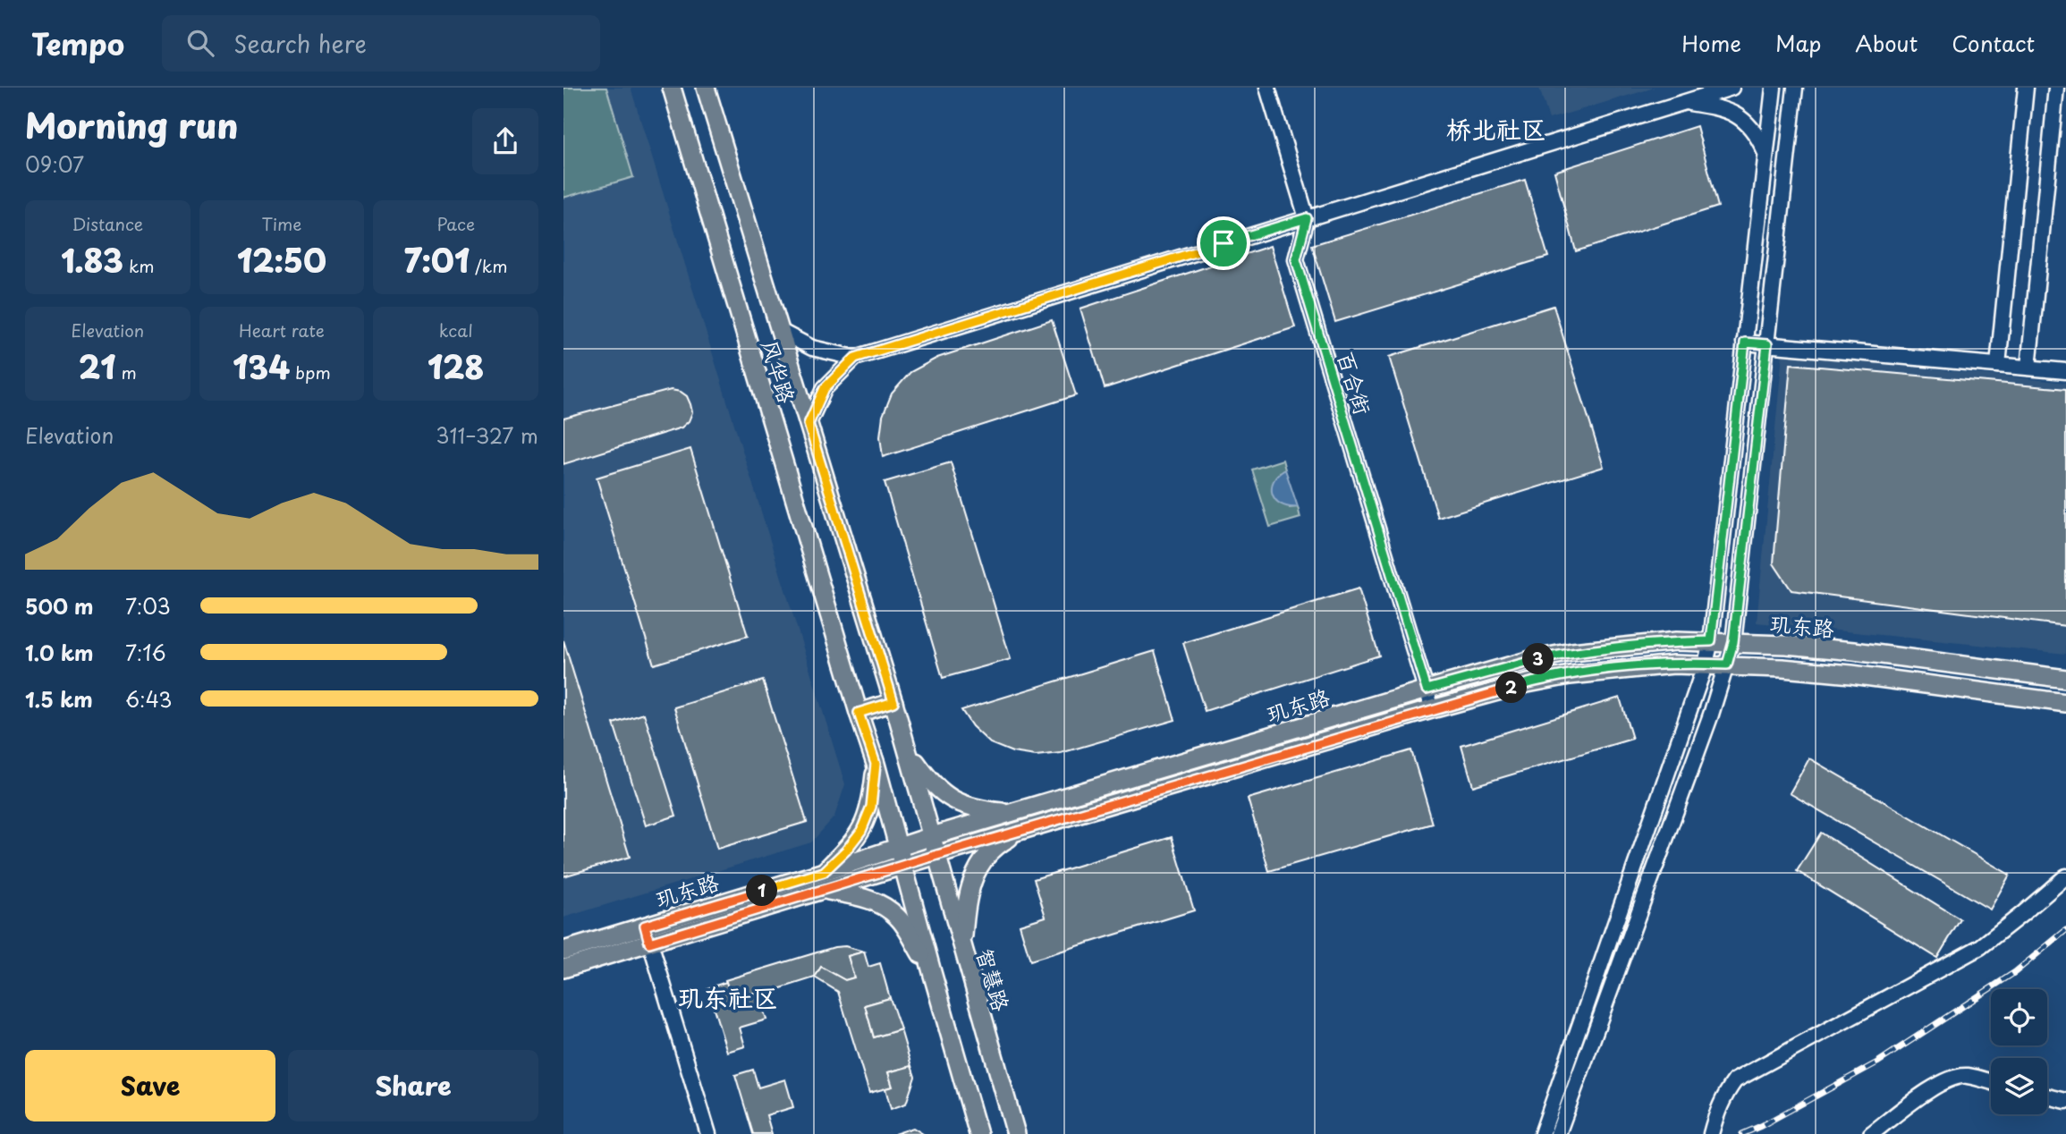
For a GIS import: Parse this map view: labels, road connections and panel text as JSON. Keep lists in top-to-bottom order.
{
  "streets": {
    "main road": ["风华路", "玑东路", "智慧路"],
    "street": ["百合街"]
  },
  "crossings": [
    ["风华路", "玑东路"],
    ["风华路", "智慧路"],
    ["百合街", "玑东路"],
    ["玑东路", "智慧路"]
  ],
  "districts": ["桥北社区", "玑东社区"],
  "page": {
    "header": "Tempo",
    "search": "Search here",
    "nav": [
      "Home",
      "Map",
      "About",
      "Contact"
    ],
    "heading": ["Morning run", "09:07"],
    "stats": [
      ["Distance", "1.83 km"],
      ["Time", "12:50"],
      ["Pace", "7:01 /km"],
      ["Elevation", "21 m"],
      ["Heart rate", "134 bpm"],
      ["kcal", "128"]
    ],
    "chart": ["Elevation", "311–327 m"],
    "list": [
      {
        "name": "500 m",
        "note": "7:03"
      },
      {
        "name": "1.0 km",
        "note": "7:16"
      },
      {
        "name": "1.5 km",
        "note": "6:43"
      }
    ],
    "pins": ["3", "2", "1"],
    "buttons": ["Save", "Share"]
  }
}
